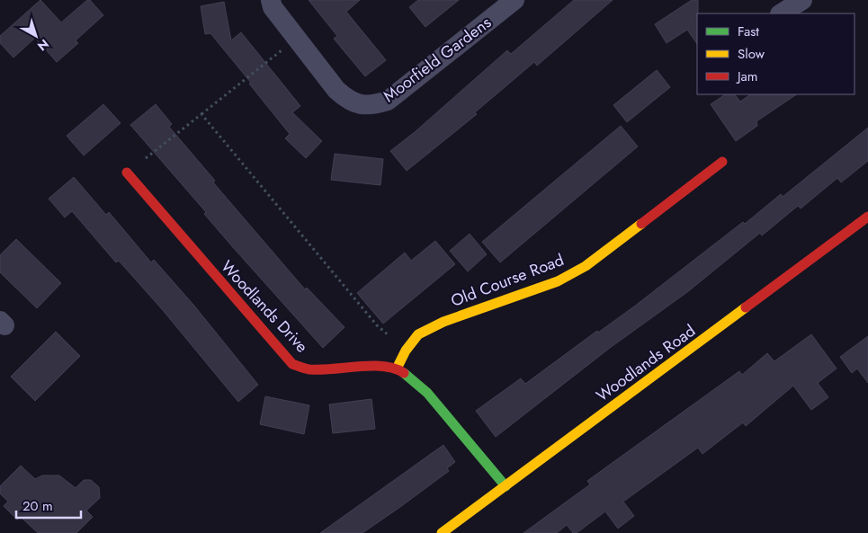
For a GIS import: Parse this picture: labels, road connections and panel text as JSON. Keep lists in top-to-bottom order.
{
  "streets": {
    "street": [
      "Moorfield Gardens",
      "Old Course Road",
      "Woodlands Drive",
      "Woodlands Road"
    ]
  },
  "crossings": [
    ["Old Course Road", "Woodlands Drive"],
    ["Woodlands Drive", "Woodlands Road"]
  ],
  "legend": ["Fast", "Slow", "Jam"],
  "scale_bar": "20 m",
  "north": "bottom right"
}
